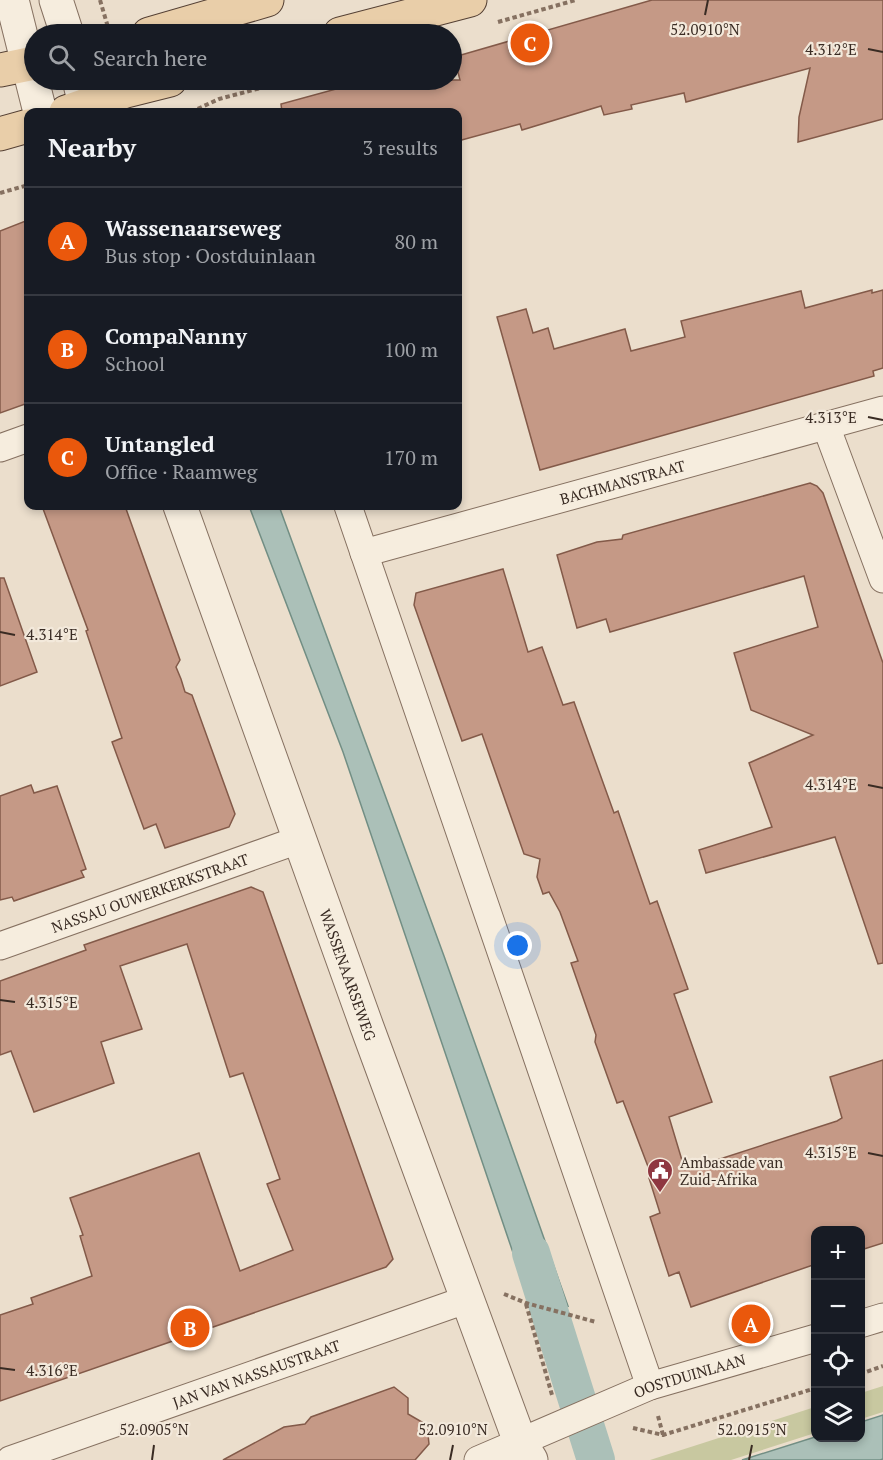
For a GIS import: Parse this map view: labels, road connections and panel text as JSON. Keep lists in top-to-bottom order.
{
  "streets": {
    "street": [
      "BACHMANSTRAAT",
      "NASSAU OUWERKERKSTRAAT",
      "WASSENAARSEWEG",
      "JAN VAN NASSAUSTRAAT",
      "OOSTDUINLAAN"
    ]
  },
  "crossings": [
    ["NASSAU OUWERKERKSTRAAT", "WASSENAARSEWEG"],
    ["WASSENAARSEWEG", "JAN VAN NASSAUSTRAAT"],
    ["WASSENAARSEWEG", "OOSTDUINLAAN"]
  ],
  "places": {
    "public building": ["Ambassade van Zuid-Afrika"]
  },
  "page": {
    "pins": ["C", "A", "B"],
    "search": "Search here",
    "heading": ["Nearby", "3 results"],
    "list": [
      {
        "mark": "A",
        "name": "Wassenaarseweg",
        "note": "Bus stop · Oostduinlaan",
        "value": "80 m"
      },
      {
        "mark": "B",
        "name": "CompaNanny",
        "note": "School",
        "value": "100 m"
      },
      {
        "mark": "C",
        "name": "Untangled",
        "note": "Office · Raamweg",
        "value": "170 m"
      }
    ],
    "map_buttons": ["+", "−"]
  },
  "coordinates": [
    "52.0910°N",
    "4.312°E",
    "4.313°E",
    "4.314°E",
    "4.315°E",
    "4.316°E",
    "52.0905°N",
    "52.0915°N"
  ]
}
